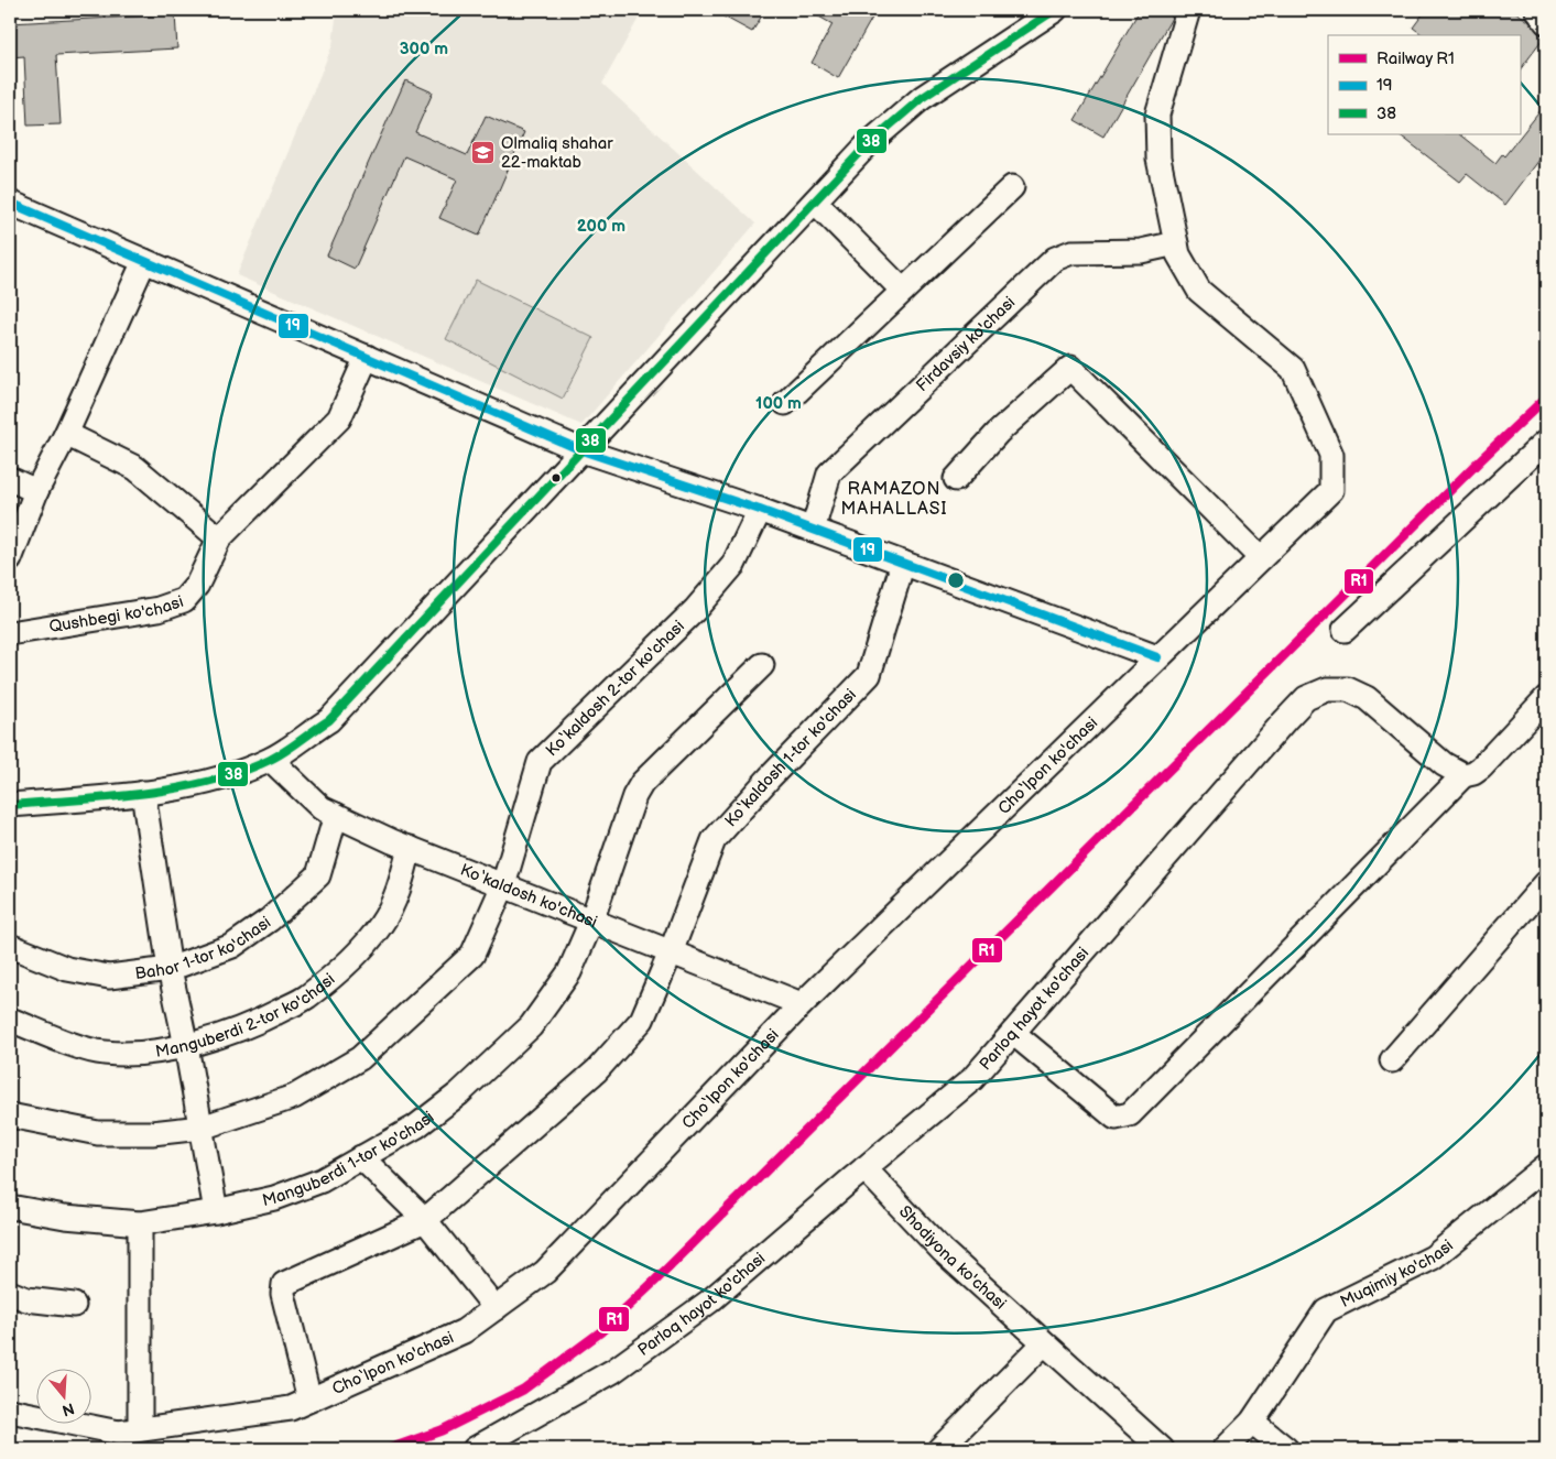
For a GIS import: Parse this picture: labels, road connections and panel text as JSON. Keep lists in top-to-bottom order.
{
  "streets": {
    "street": [
      "Firdavsiy ko'chasi",
      "Qushbegi ko'chasi",
      "Ko‘kaldosh 2-tor ko'chasi",
      "Ko‘kaldosh 1-tor ko'chasi",
      "Cho‘lpon ko'chasi",
      "Ko‘kaldosh ko'chasi",
      "Bahor 1-tor ko'chasi",
      "Parloq hayot ko'chasi",
      "Manguberdi 2-tor ko'chasi",
      "Manguberdi 1-tor ko'chasi",
      "Shodiyona ko'chasi",
      "Muqimiy ko'chasi"
    ]
  },
  "crossings": [
    ["Firdavsiy ko'chasi", "Cho‘lpon ko'chasi"],
    ["Ko‘kaldosh 2-tor ko'chasi", "Ko‘kaldosh ko'chasi"],
    ["Ko‘kaldosh 1-tor ko'chasi", "Cho‘lpon ko'chasi"],
    ["Ko‘kaldosh 1-tor ko'chasi", "Ko‘kaldosh ko'chasi"],
    ["Cho‘lpon ko'chasi", "Ko‘kaldosh ko'chasi"],
    ["Ko‘kaldosh ko'chasi", "Bahor 1-tor ko'chasi"],
    ["Ko‘kaldosh ko'chasi", "Manguberdi 2-tor ko'chasi"],
    ["Ko‘kaldosh ko'chasi", "Manguberdi 1-tor ko'chasi"],
    ["Parloq hayot ko'chasi", "Shodiyona ko'chasi"]
  ],
  "districts": ["RAMAZON MAHALLASI"],
  "places": {
    "school or university": ["Olmaliq shahar 22-maktab"]
  },
  "lines": ["transit line 38", "transit line 19", "rail line R1"],
  "legend": ["Railway R1", "19", "38"],
  "north": "bottom",
  "rings": ["300 m", "200 m", "100 m"]
}
